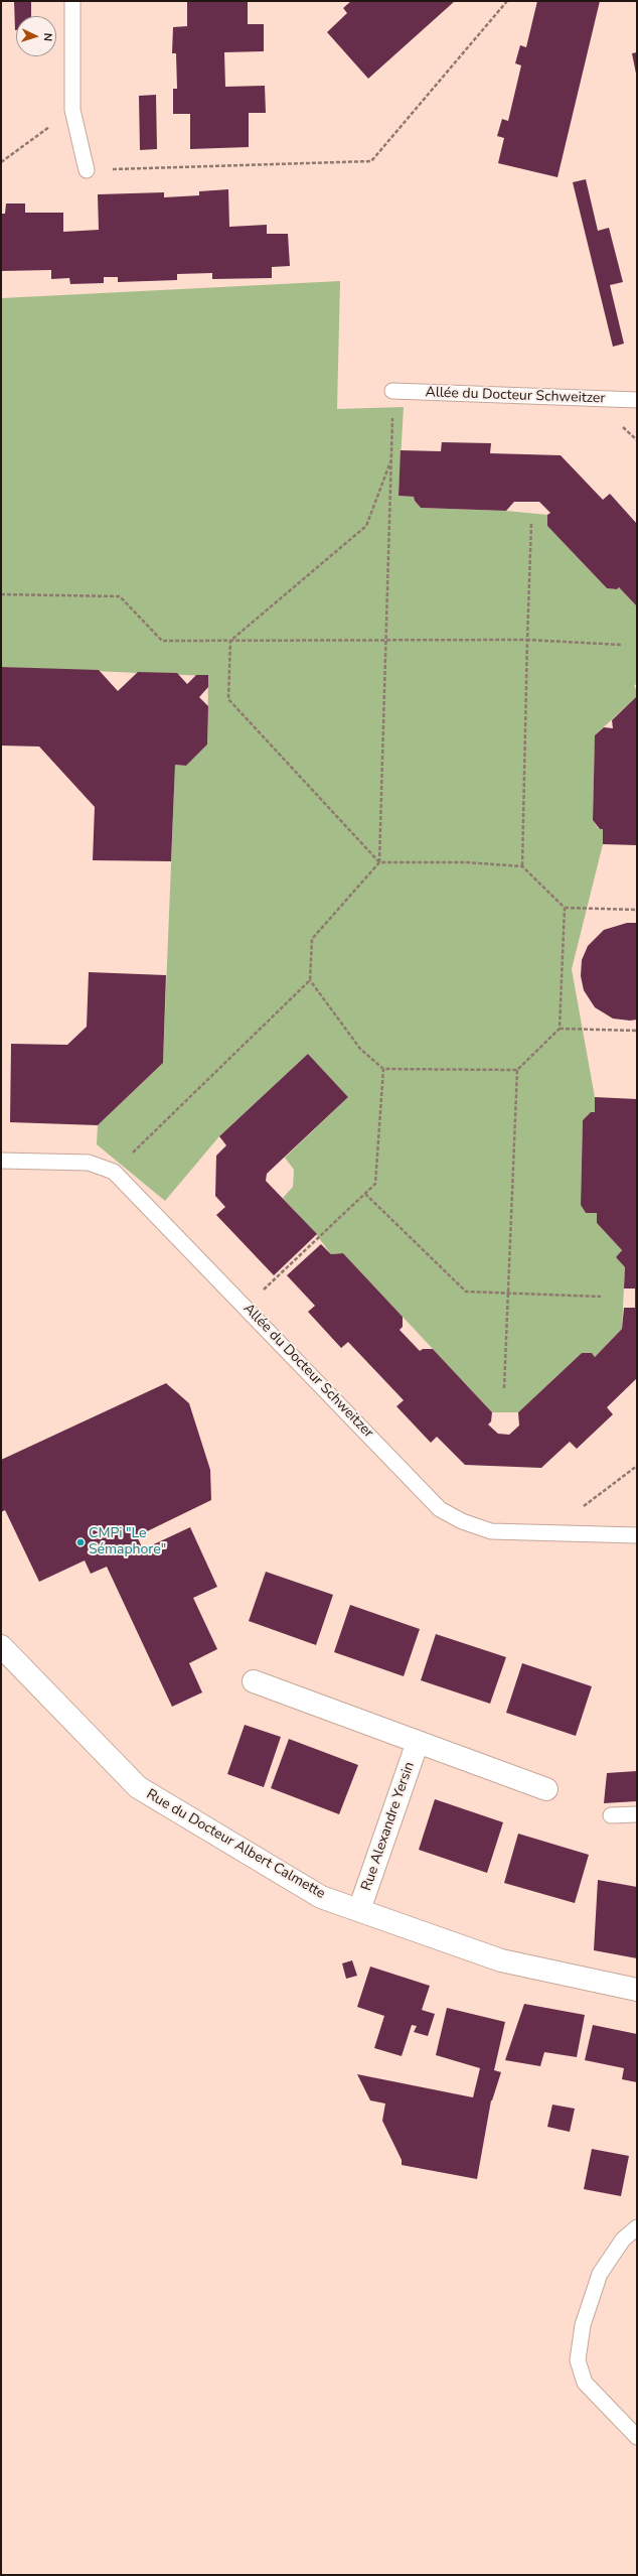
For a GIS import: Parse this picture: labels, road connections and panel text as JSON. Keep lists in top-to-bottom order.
{
  "streets": {
    "street": ["Rue Alexandre Yersin", "Rue du Docteur Albert Calmette"],
    "lane": ["Allée du Docteur Schweitzer"]
  },
  "crossings": [
    ["Rue Alexandre Yersin", "Rue du Docteur Albert Calmette"]
  ],
  "places": ["CMPi \"Le Sémaphore\""],
  "north": "right"
}
